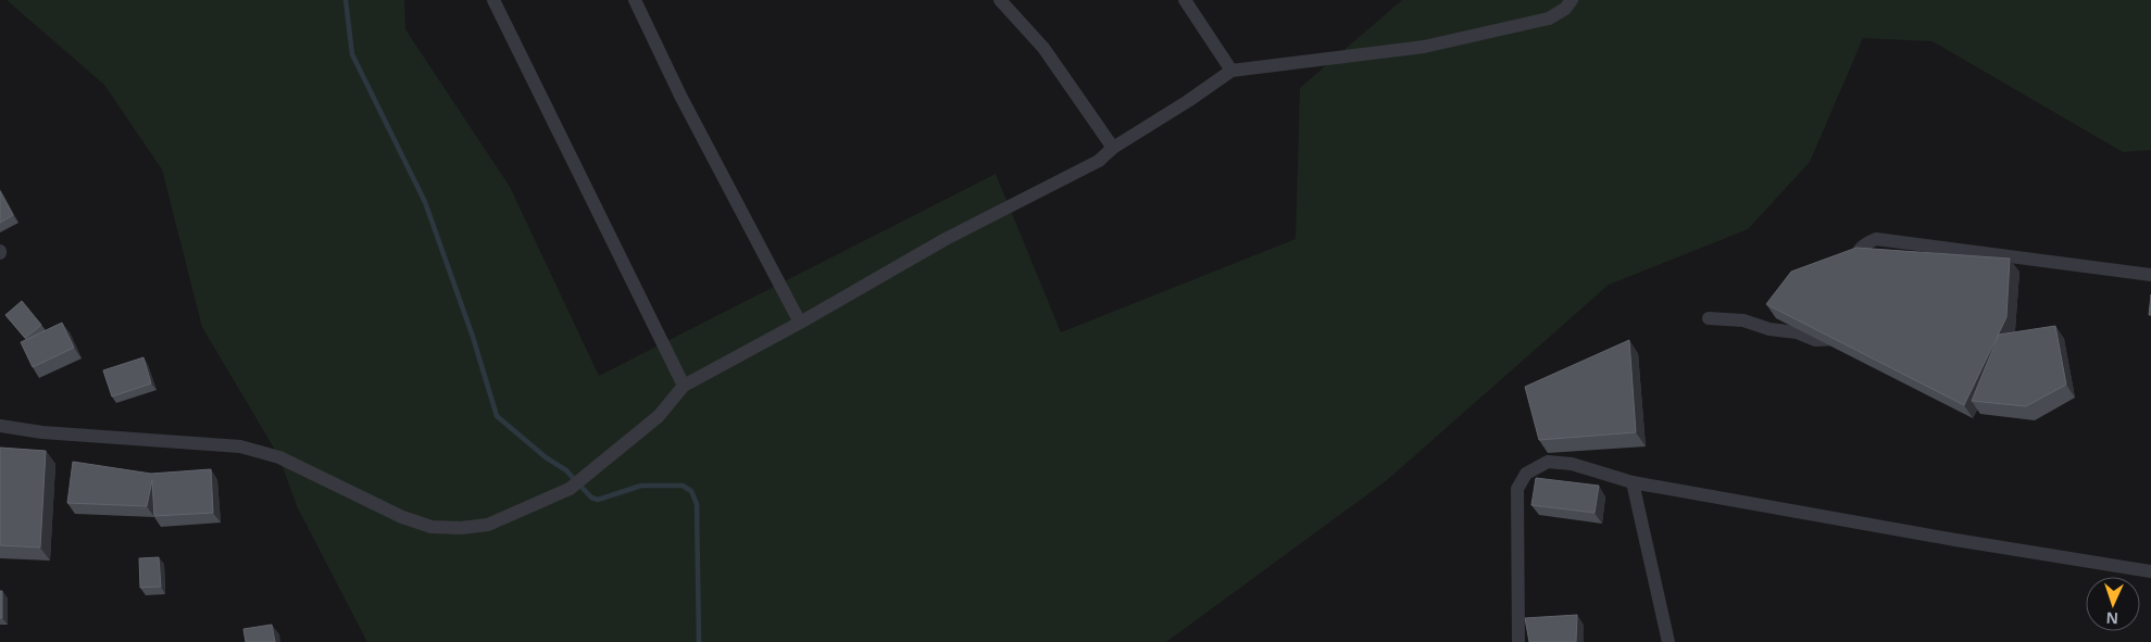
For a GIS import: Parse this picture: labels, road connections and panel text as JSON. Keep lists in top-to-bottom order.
{
  "north": "bottom"
}
